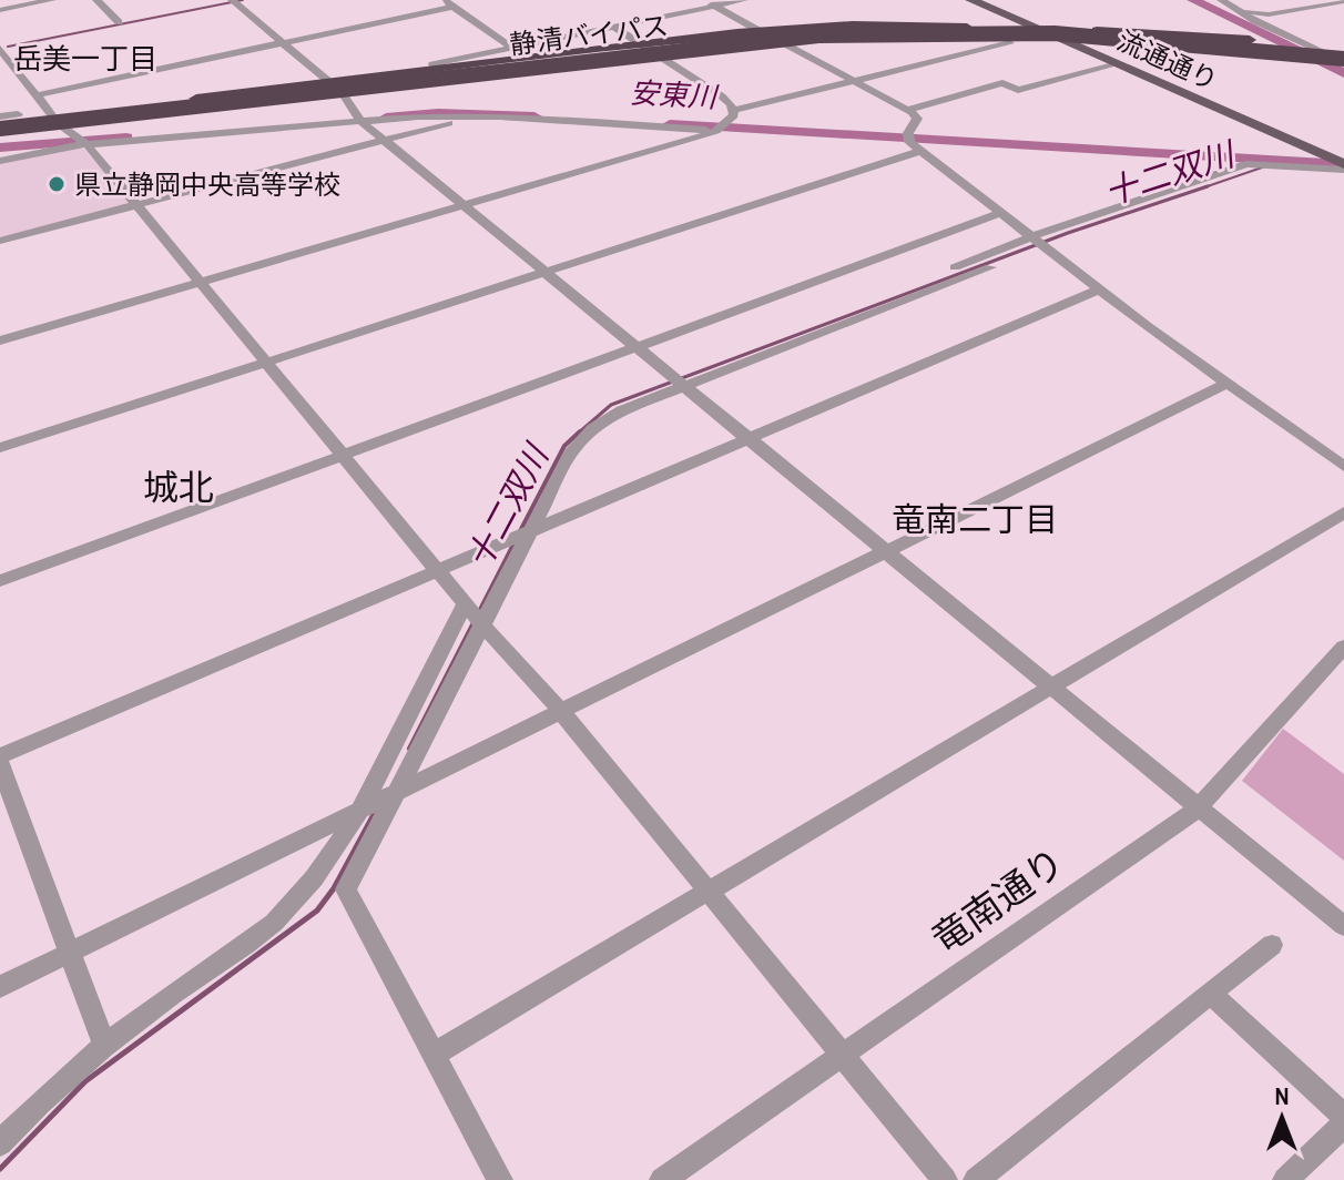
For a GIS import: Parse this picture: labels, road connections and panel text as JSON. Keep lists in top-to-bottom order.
{
  "streets": {
    "highway": ["静清バイパス"],
    "main road": ["流通通り"],
    "street": ["竜南通り"]
  },
  "districts": ["岳美一丁目", "城北", "竜南二丁目"],
  "water": ["安東川", "十二双川"],
  "places": ["県立静岡中央高等学校"],
  "north": "top"
}
